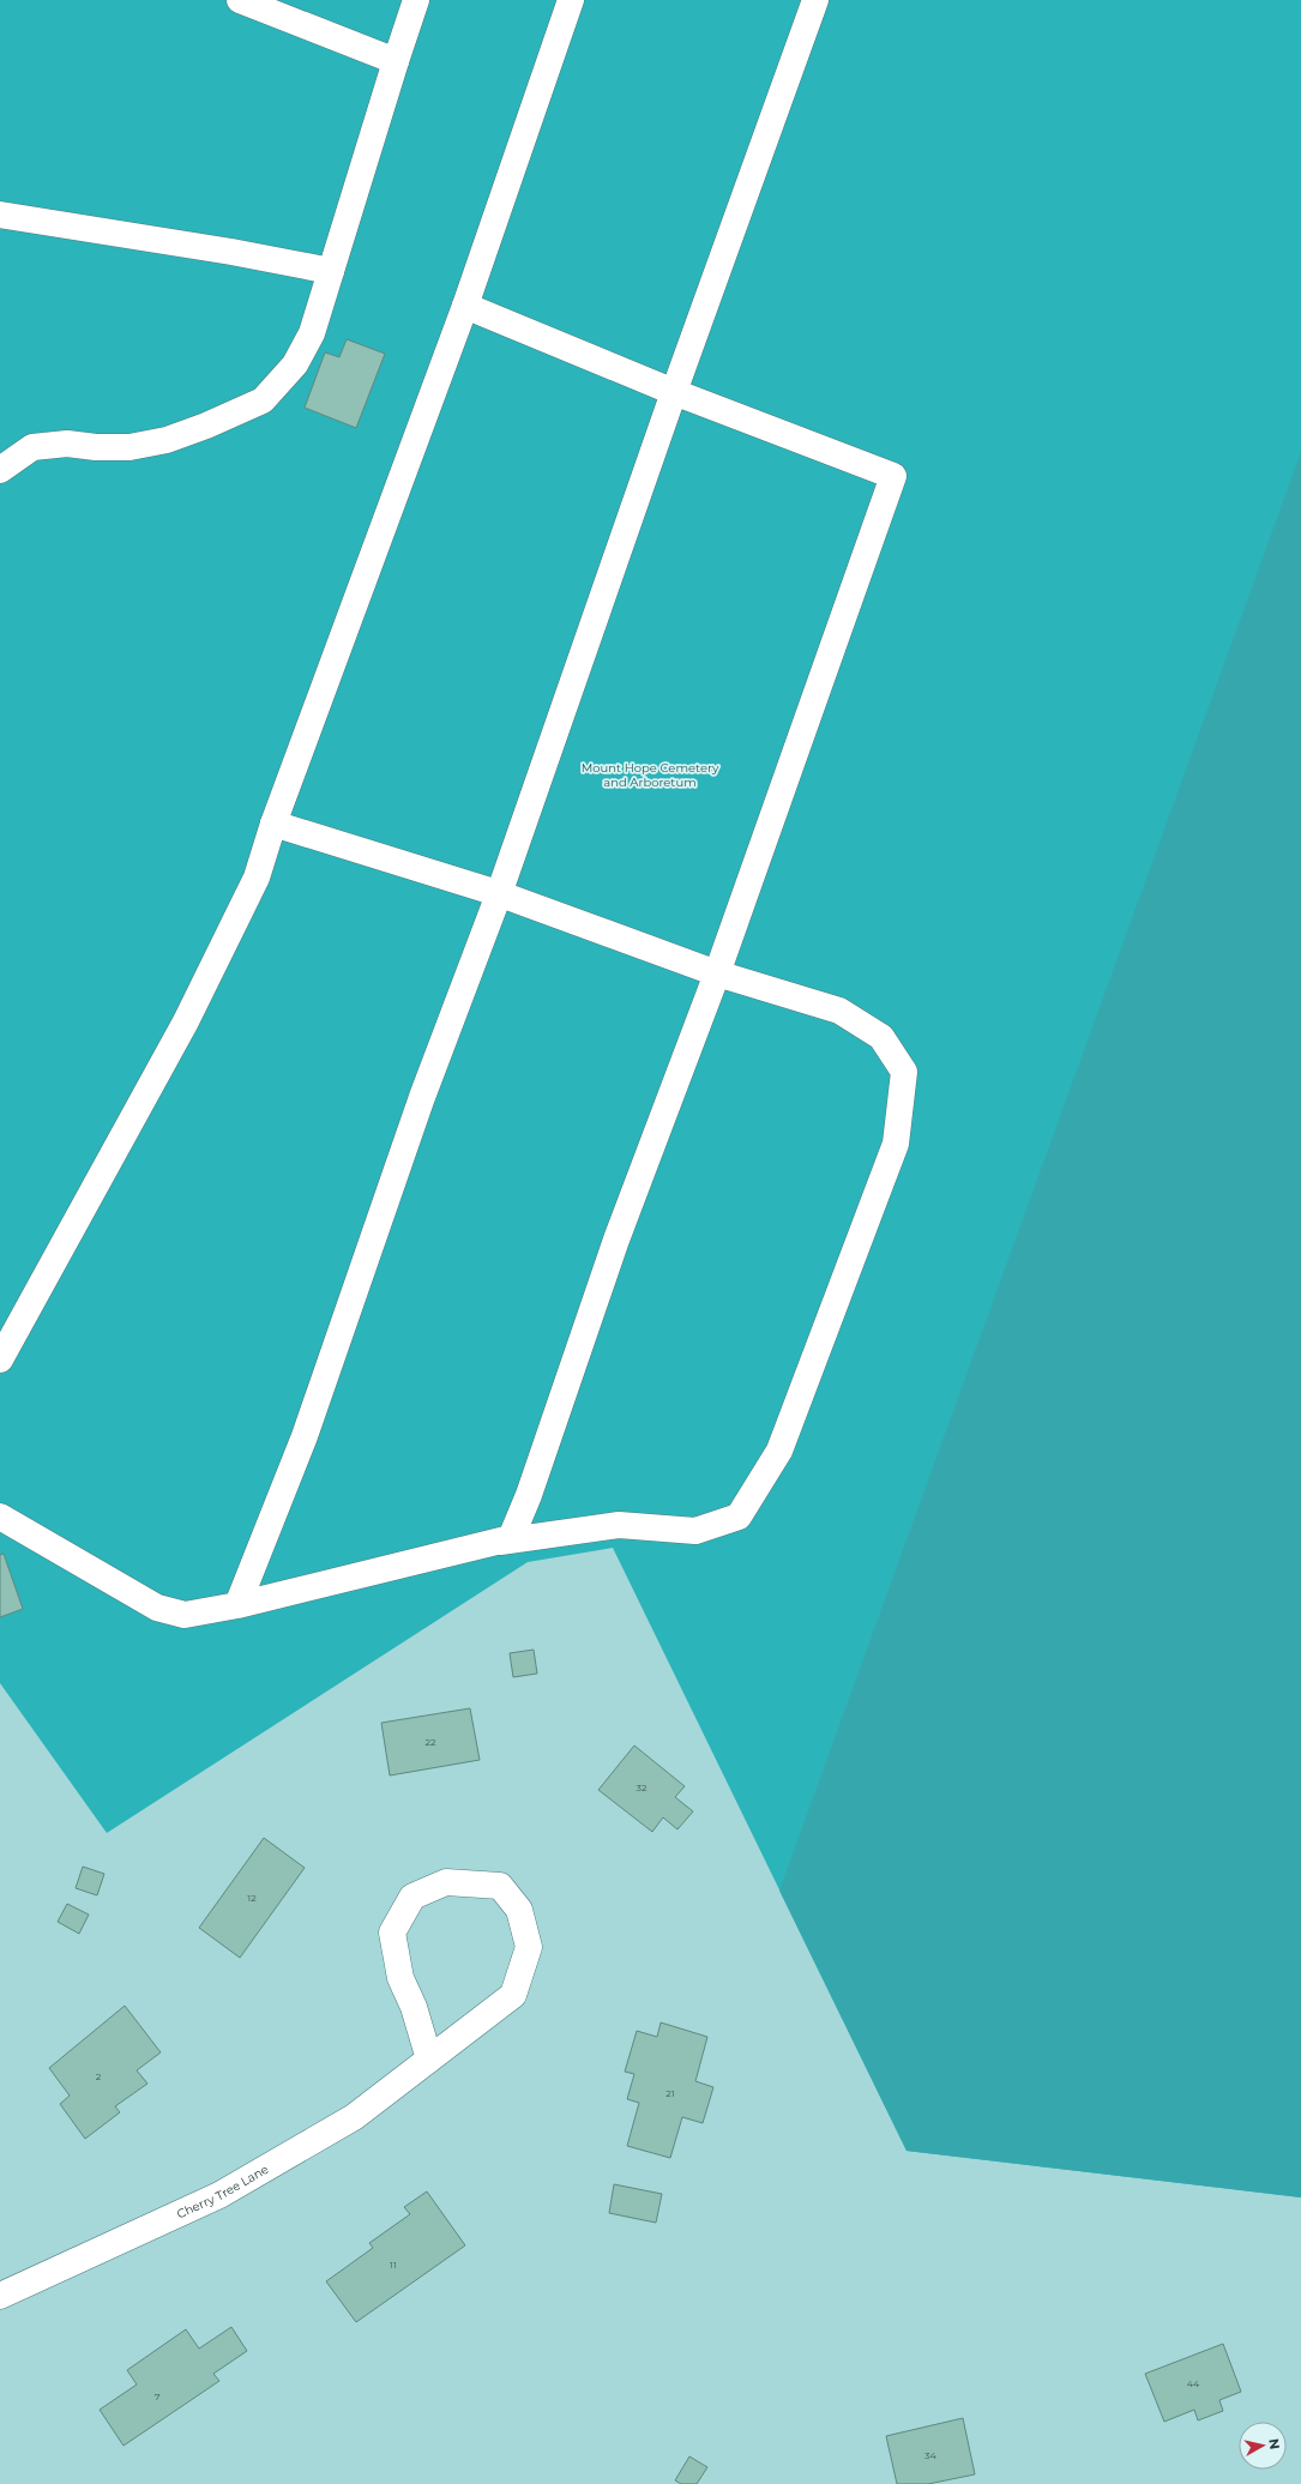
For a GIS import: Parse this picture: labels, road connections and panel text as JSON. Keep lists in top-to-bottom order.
{
  "streets": {
    "street": ["Cherry Tree Lane"]
  },
  "parks": ["Mount Hope Cemetery and Arboretum"],
  "house_numbers": [
    "22",
    "32",
    "12",
    "2",
    "21",
    "11",
    "44",
    "7",
    "34"
  ],
  "north": "right"
}
